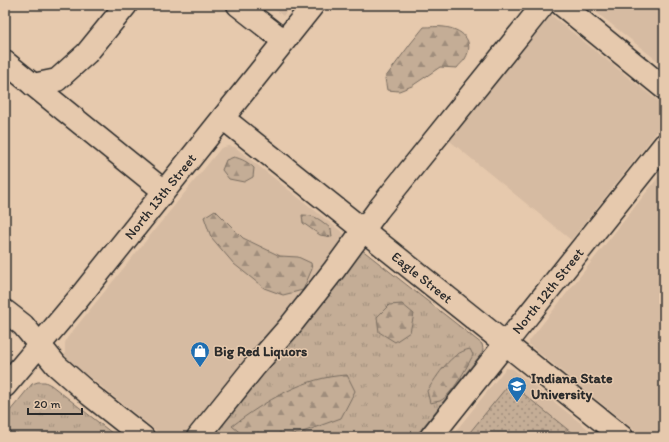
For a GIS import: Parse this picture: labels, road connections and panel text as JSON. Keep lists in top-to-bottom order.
{
  "streets": {
    "street": ["North 13th Street", "Eagle Street", "North 12th Street"]
  },
  "crossings": [
    ["North 13th Street", "Eagle Street"],
    ["Eagle Street", "North 12th Street"]
  ],
  "places": {
    "shop": ["Big Red Liquors"],
    "school or university": ["Indiana State University"]
  },
  "scale_bar": "20 m"
}
